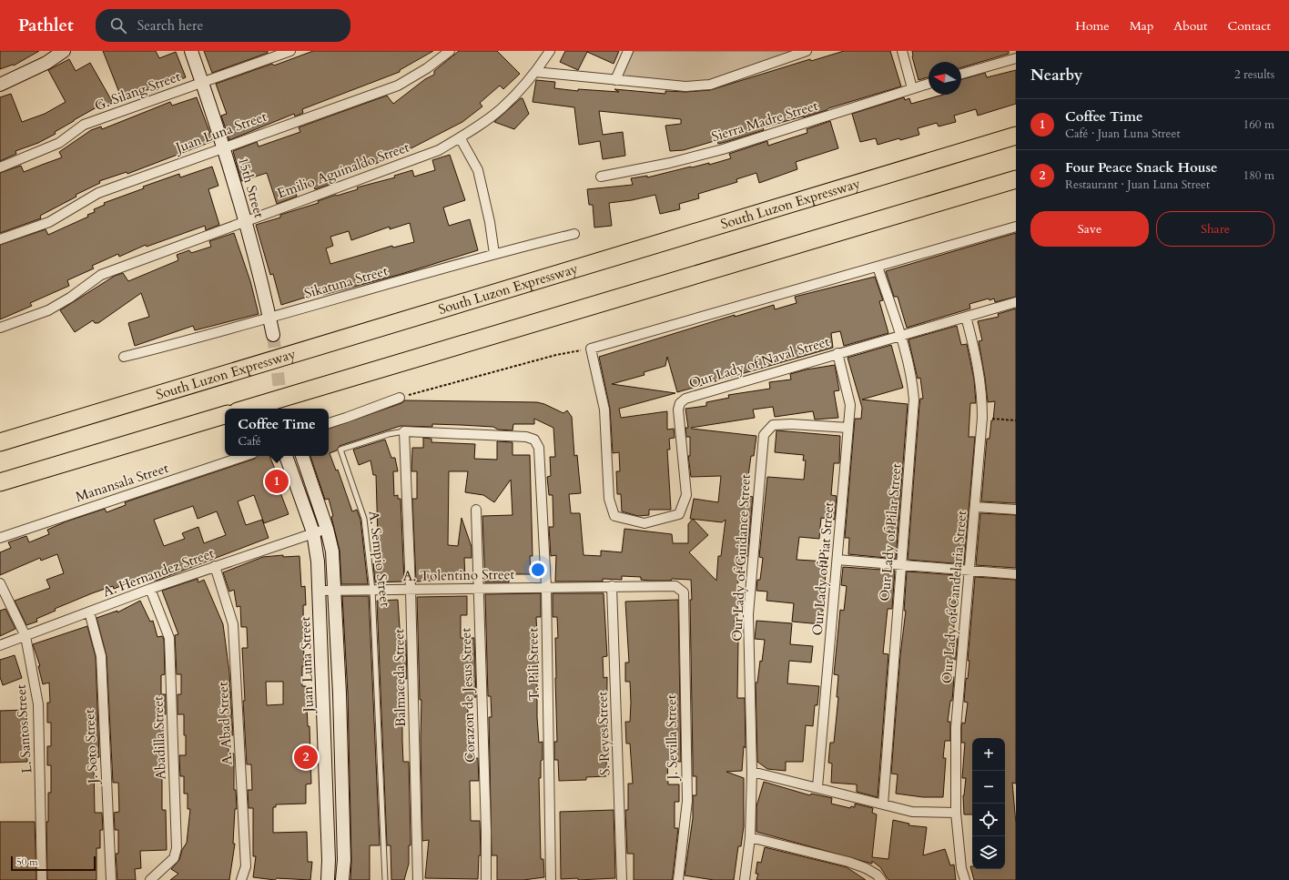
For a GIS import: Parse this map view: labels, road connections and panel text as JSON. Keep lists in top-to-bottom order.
{
  "streets": {
    "highway": ["South Luzon Expressway"],
    "street": [
      "G. Silang Street",
      "Sierra Madre Street",
      "Juan Luna Street",
      "Emilio Aguinaldo Street",
      "15th Street",
      "Sikatuna Street",
      "Our Lady of Naval Street",
      "Manansala Street",
      "Our Lady of Pilar Street",
      "Our Lady of Guidance Street",
      "A. Sempio Street",
      "Our Lady of Piat Street",
      "A. Hernandez Street",
      "A. Tolentino Street",
      "Our Lady of Candelaria Street",
      "T. Pili Street",
      "Balmaceda Street",
      "Corazon de Jesus Street",
      "A. Abad Street",
      "L. Santos Street",
      "S. Reyes Street",
      "J. Sevilla Street",
      "Abadilla Street",
      "J. Soto Street"
    ]
  },
  "crossings": [
    ["G. Silang Street", "15th Street"],
    ["Juan Luna Street", "15th Street"],
    ["Juan Luna Street", "A. Hernandez Street"],
    ["Juan Luna Street", "A. Tolentino Street"],
    ["Emilio Aguinaldo Street", "15th Street"],
    ["15th Street", "Sikatuna Street"],
    ["Our Lady of Naval Street", "Our Lady of Pilar Street"],
    ["Our Lady of Naval Street", "Our Lady of Piat Street"],
    ["Our Lady of Naval Street", "Our Lady of Candelaria Street"],
    ["Our Lady of Guidance Street", "Our Lady of Piat Street"],
    ["A. Sempio Street", "A. Tolentino Street"],
    ["A. Sempio Street", "T. Pili Street"],
    ["A. Sempio Street", "Balmaceda Street"],
    ["A. Hernandez Street", "A. Abad Street"],
    ["A. Hernandez Street", "L. Santos Street"],
    ["A. Hernandez Street", "Abadilla Street"],
    ["A. Hernandez Street", "J. Soto Street"],
    ["A. Tolentino Street", "T. Pili Street"],
    ["A. Tolentino Street", "Balmaceda Street"],
    ["A. Tolentino Street", "Corazon de Jesus Street"],
    ["A. Tolentino Street", "S. Reyes Street"],
    ["A. Tolentino Street", "J. Sevilla Street"]
  ],
  "scale_bar": "50 m",
  "north": "left",
  "page": {
    "header": "Pathlet",
    "search": "Search here",
    "nav": [
      "Home",
      "Map",
      "About",
      "Contact"
    ],
    "heading": ["Nearby", "2 results"],
    "list": [
      {
        "mark": "1",
        "name": "Coffee Time",
        "note": "Café · Juan Luna Street",
        "value": "160 m"
      },
      {
        "mark": "2",
        "name": "Four Peace Snack House",
        "note": "Restaurant · Juan Luna Street",
        "value": "180 m"
      }
    ],
    "buttons": ["Save", "Share"],
    "popup": ["Coffee Time", "Café"],
    "pins": ["1", "2"],
    "map_buttons": ["+", "−"],
    "scale": "50 m"
  }
}
